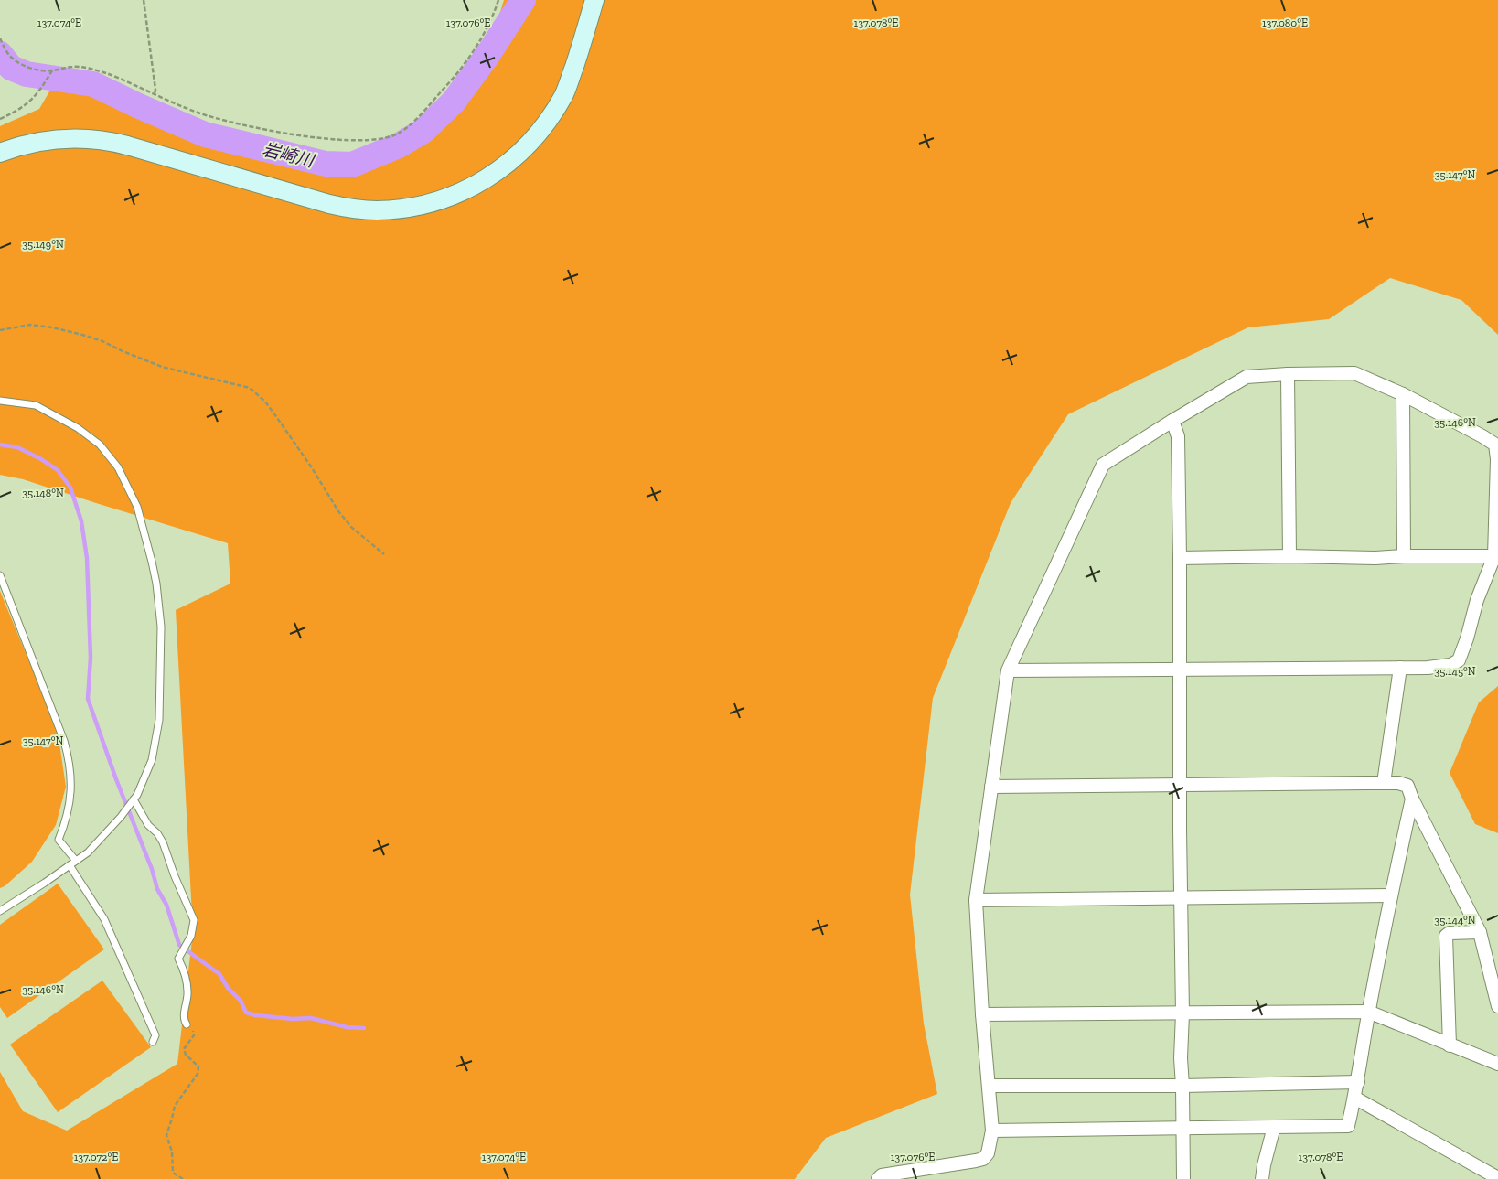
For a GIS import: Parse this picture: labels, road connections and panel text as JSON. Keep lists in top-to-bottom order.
{
  "water": ["岩崎川"],
  "coordinates": [
    "137.074°E",
    "137.076°E",
    "137.078°E",
    "137.080°E",
    "35.147°N",
    "35.149°N",
    "35.146°N",
    "35.148°N",
    "35.145°N",
    "35.144°N",
    "137.072°E"
  ]
}
